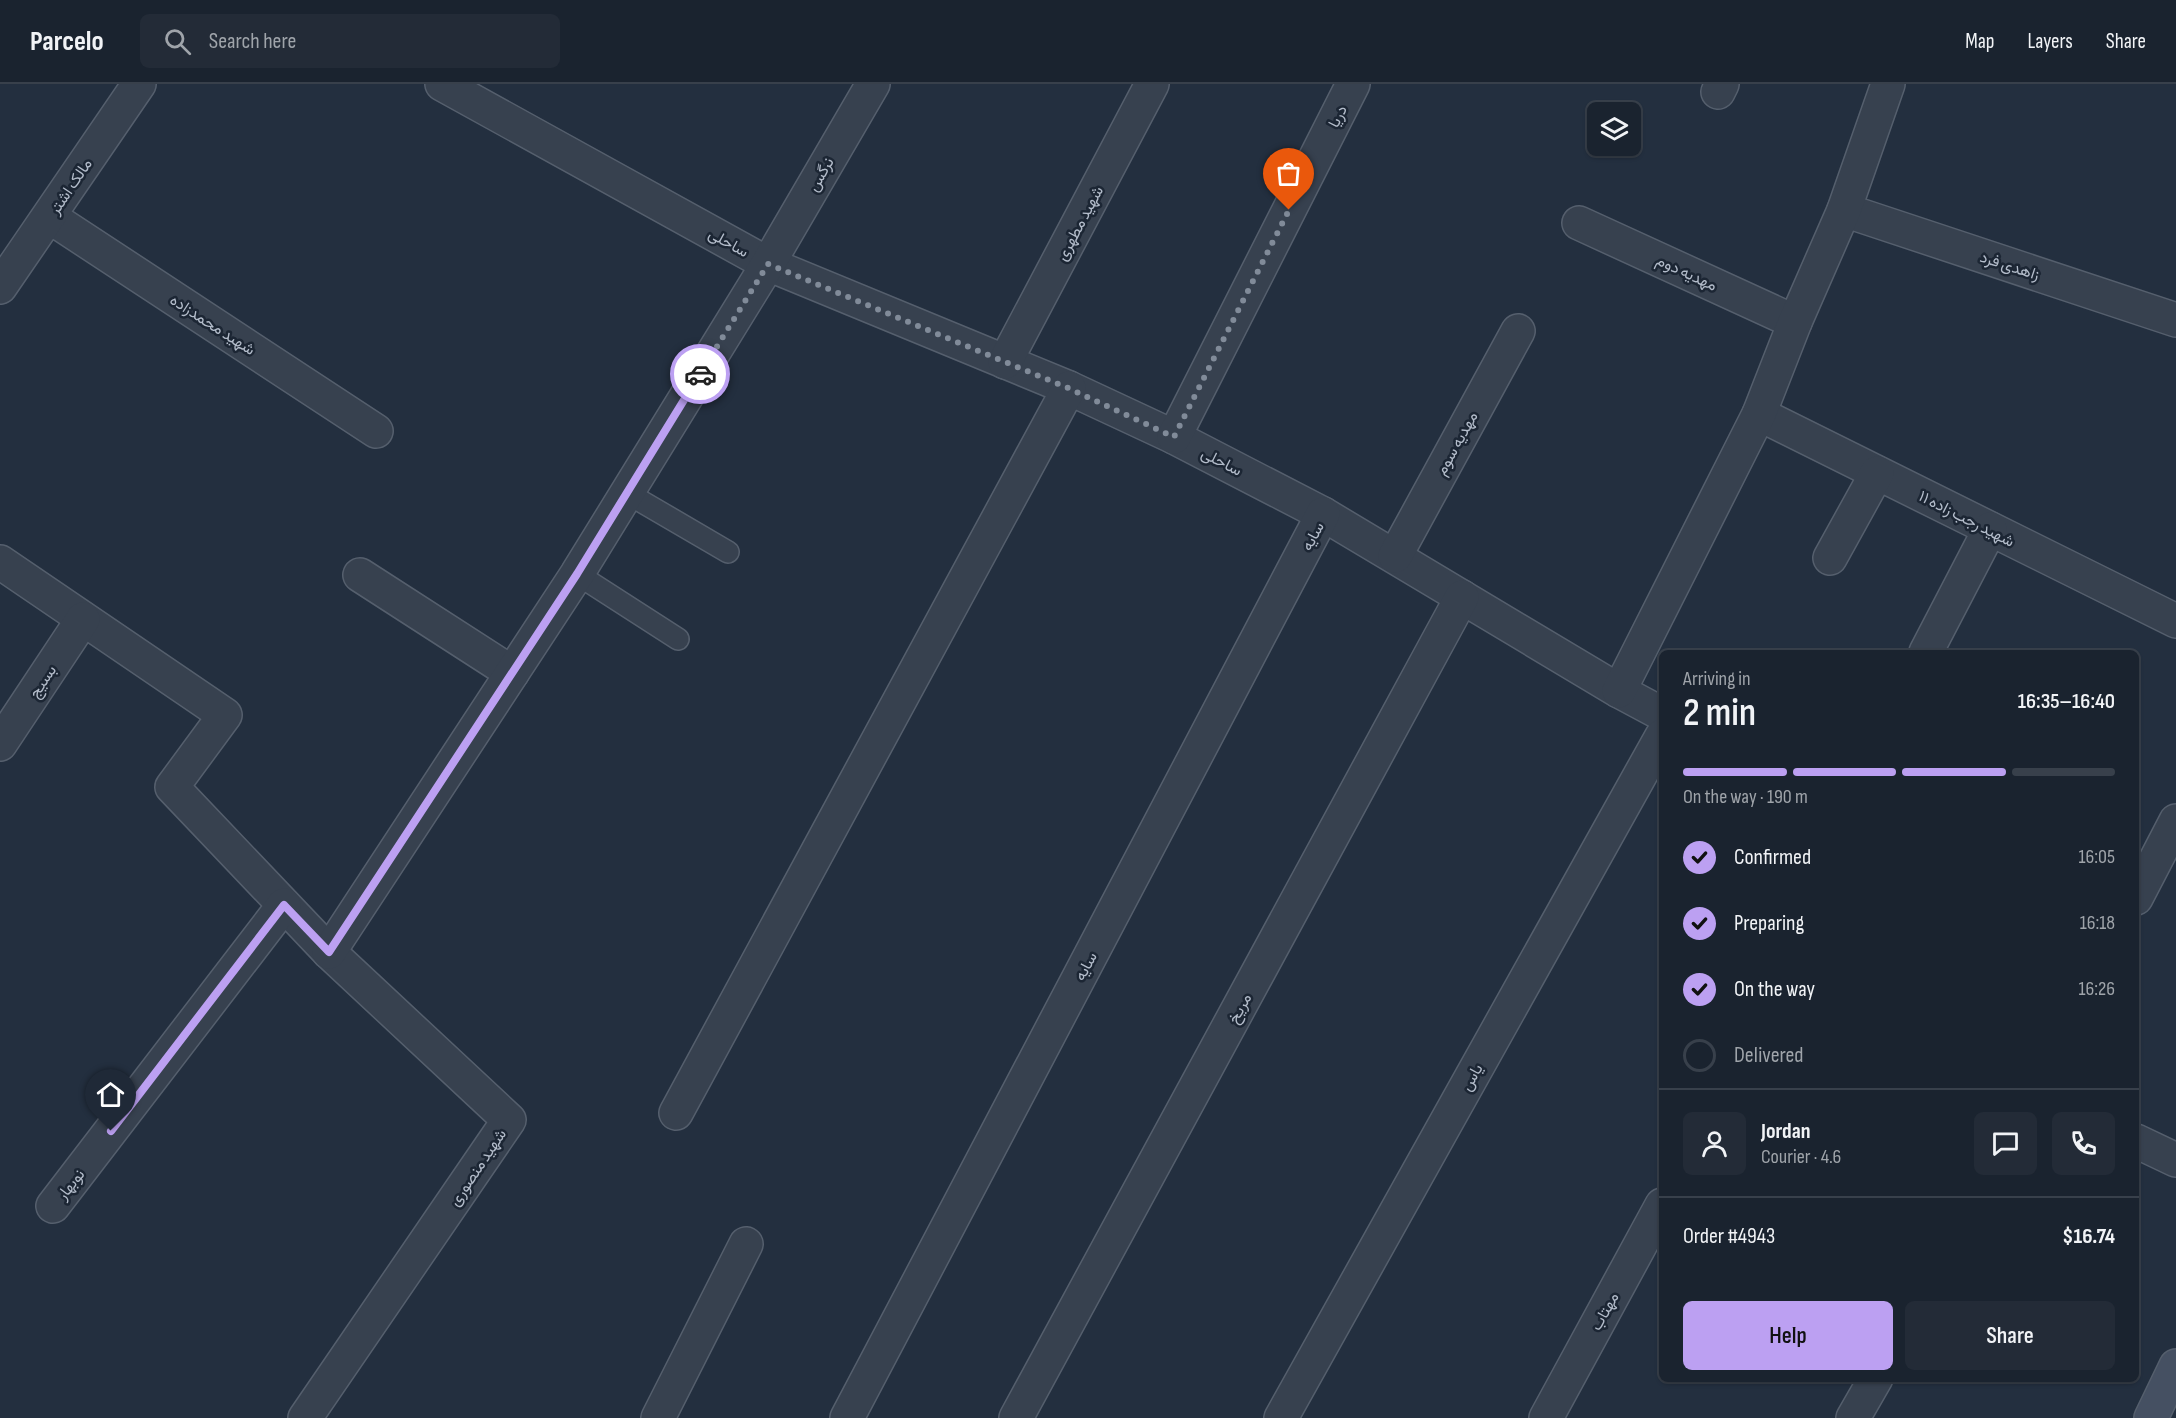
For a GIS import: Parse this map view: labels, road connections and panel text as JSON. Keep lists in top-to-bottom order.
{
  "streets": {
    "street": [
      "دریا",
      "نرگس",
      "مالک اشتر",
      "شهید مطهری",
      "ساحلی",
      "زاهدی فرد",
      "مهدیه دوم",
      "شهید محمدزاده",
      "مهدیه سوم",
      "شهید رجب زاده ۱۱",
      "سایه",
      "بسیج",
      "مریخ",
      "یاس",
      "شهید منصوری",
      "نوبهار",
      "مهتاب"
    ]
  },
  "crossings": [
    ["دریا", "ساحلی"],
    ["نرگس", "ساحلی"],
    ["مالک اشتر", "شهید محمدزاده"],
    ["شهید مطهری", "ساحلی"],
    ["ساحلی", "مهدیه سوم"],
    ["ساحلی", "سایه"],
    ["ساحلی", "مریخ"]
  ],
  "page": {
    "header": "Parcelo",
    "search": "Search here",
    "nav": ["Map", "Layers", "Share"],
    "heading": ["2 min", "Arriving in", "16:35–16:40"],
    "panel": [
      "Jordan",
      "Courier · 4.6",
      "Order #4943",
      "$16.74"
    ],
    "bar": "On the way · 190 m",
    "list": [
      ["Confirmed", "16:05"],
      ["Preparing", "16:18"],
      ["On the way", "16:26"],
      "Delivered"
    ],
    "buttons": ["Help", "Share"]
  }
}
